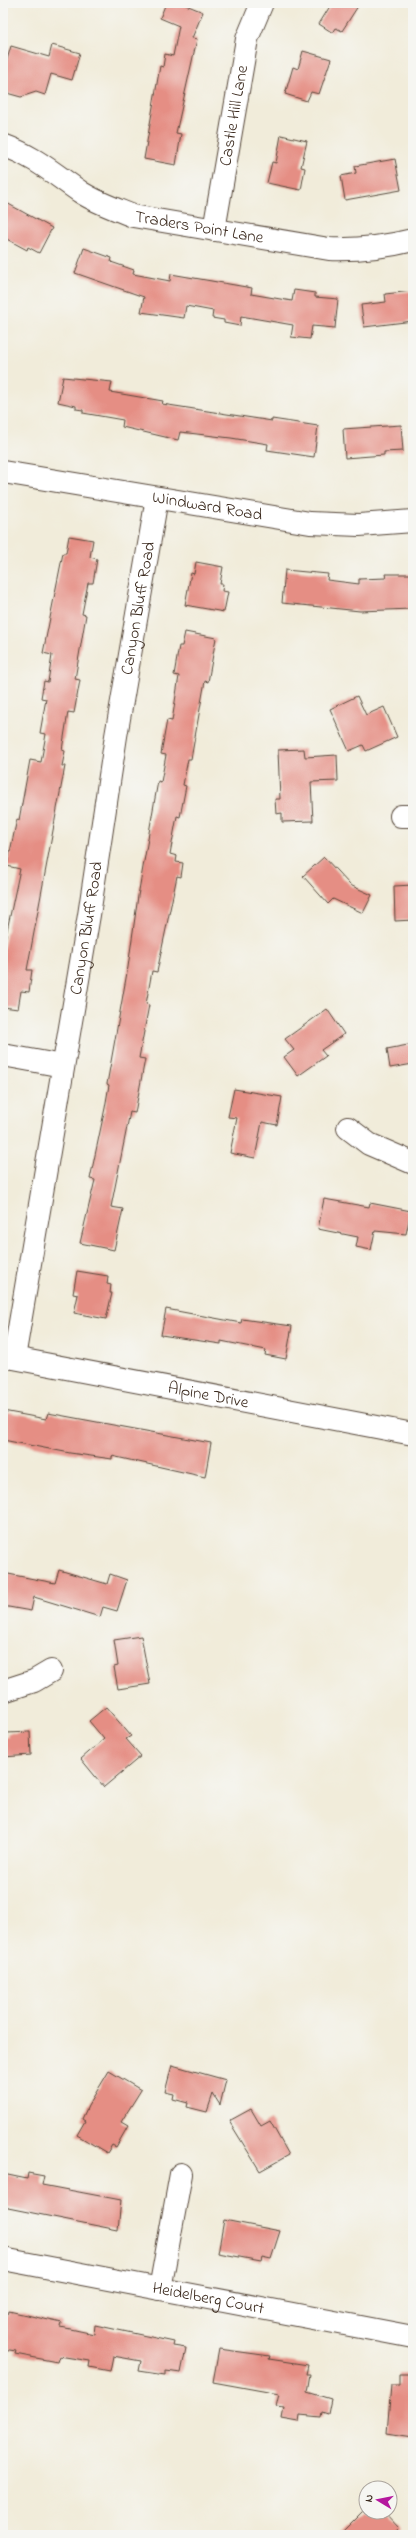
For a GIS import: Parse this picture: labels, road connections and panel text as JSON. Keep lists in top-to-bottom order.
{
  "streets": {
    "street": [
      "Castle Hill Lane",
      "Traders Point Lane",
      "Windward Road",
      "Canyon Bluff Road",
      "Alpine Drive",
      "Heidelberg Court"
    ]
  },
  "crossings": [
    ["Castle Hill Lane", "Traders Point Lane"],
    ["Windward Road", "Canyon Bluff Road"],
    ["Canyon Bluff Road", "Alpine Drive"]
  ],
  "north": "left"
}
